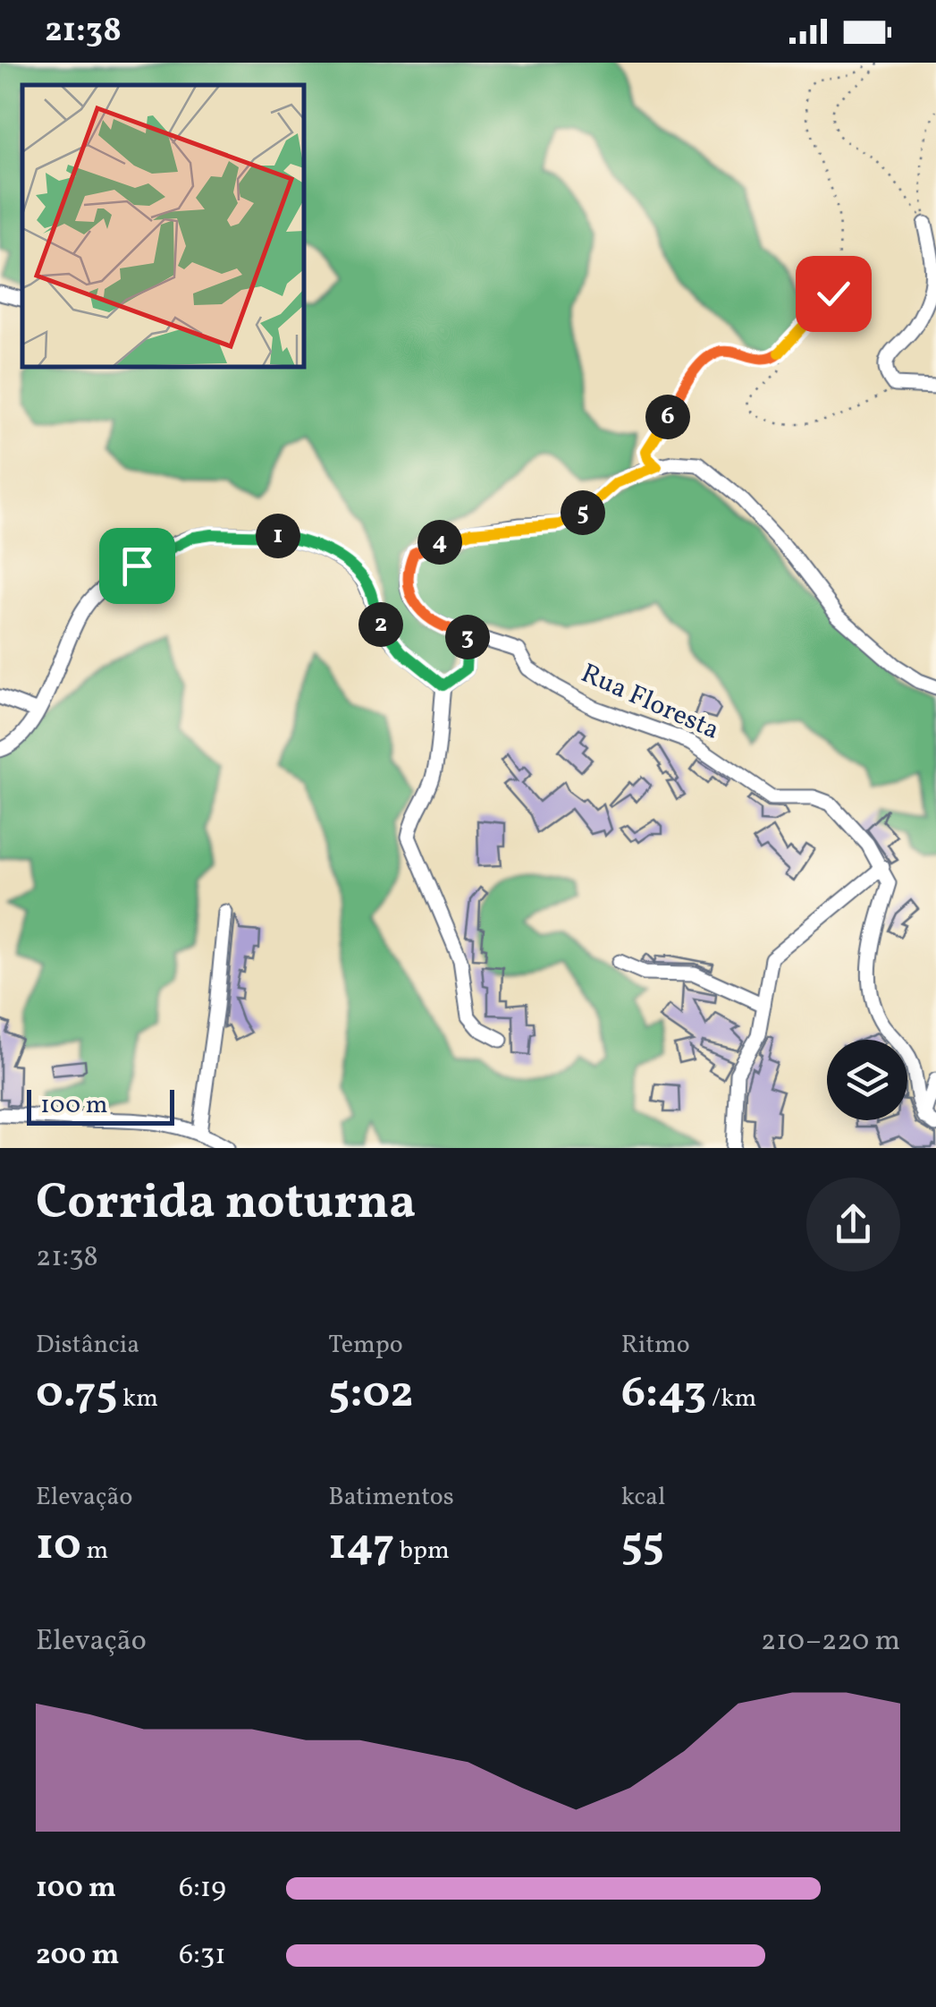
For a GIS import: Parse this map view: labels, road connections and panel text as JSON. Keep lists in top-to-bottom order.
{
  "streets": {
    "street": ["Rua Floresta"]
  },
  "scale_bar": "100 m",
  "page": {
    "status": "21:38",
    "pins": [
      "6",
      "5",
      "1",
      "4",
      "2",
      "3"
    ],
    "scale": "100 m",
    "heading": ["Corrida noturna", "21:38"],
    "stats": [
      ["Distância", "0.75 km"],
      ["Tempo", "5:02"],
      ["Ritmo", "6:43 /km"],
      ["Elevação", "10 m"],
      ["Batimentos", "147 bpm"],
      ["kcal", "55"]
    ],
    "chart": ["Elevação", "210–220 m"],
    "list": [
      {
        "name": "100 m",
        "note": "6:19"
      },
      {
        "name": "200 m",
        "note": "6:31"
      }
    ]
  }
}
